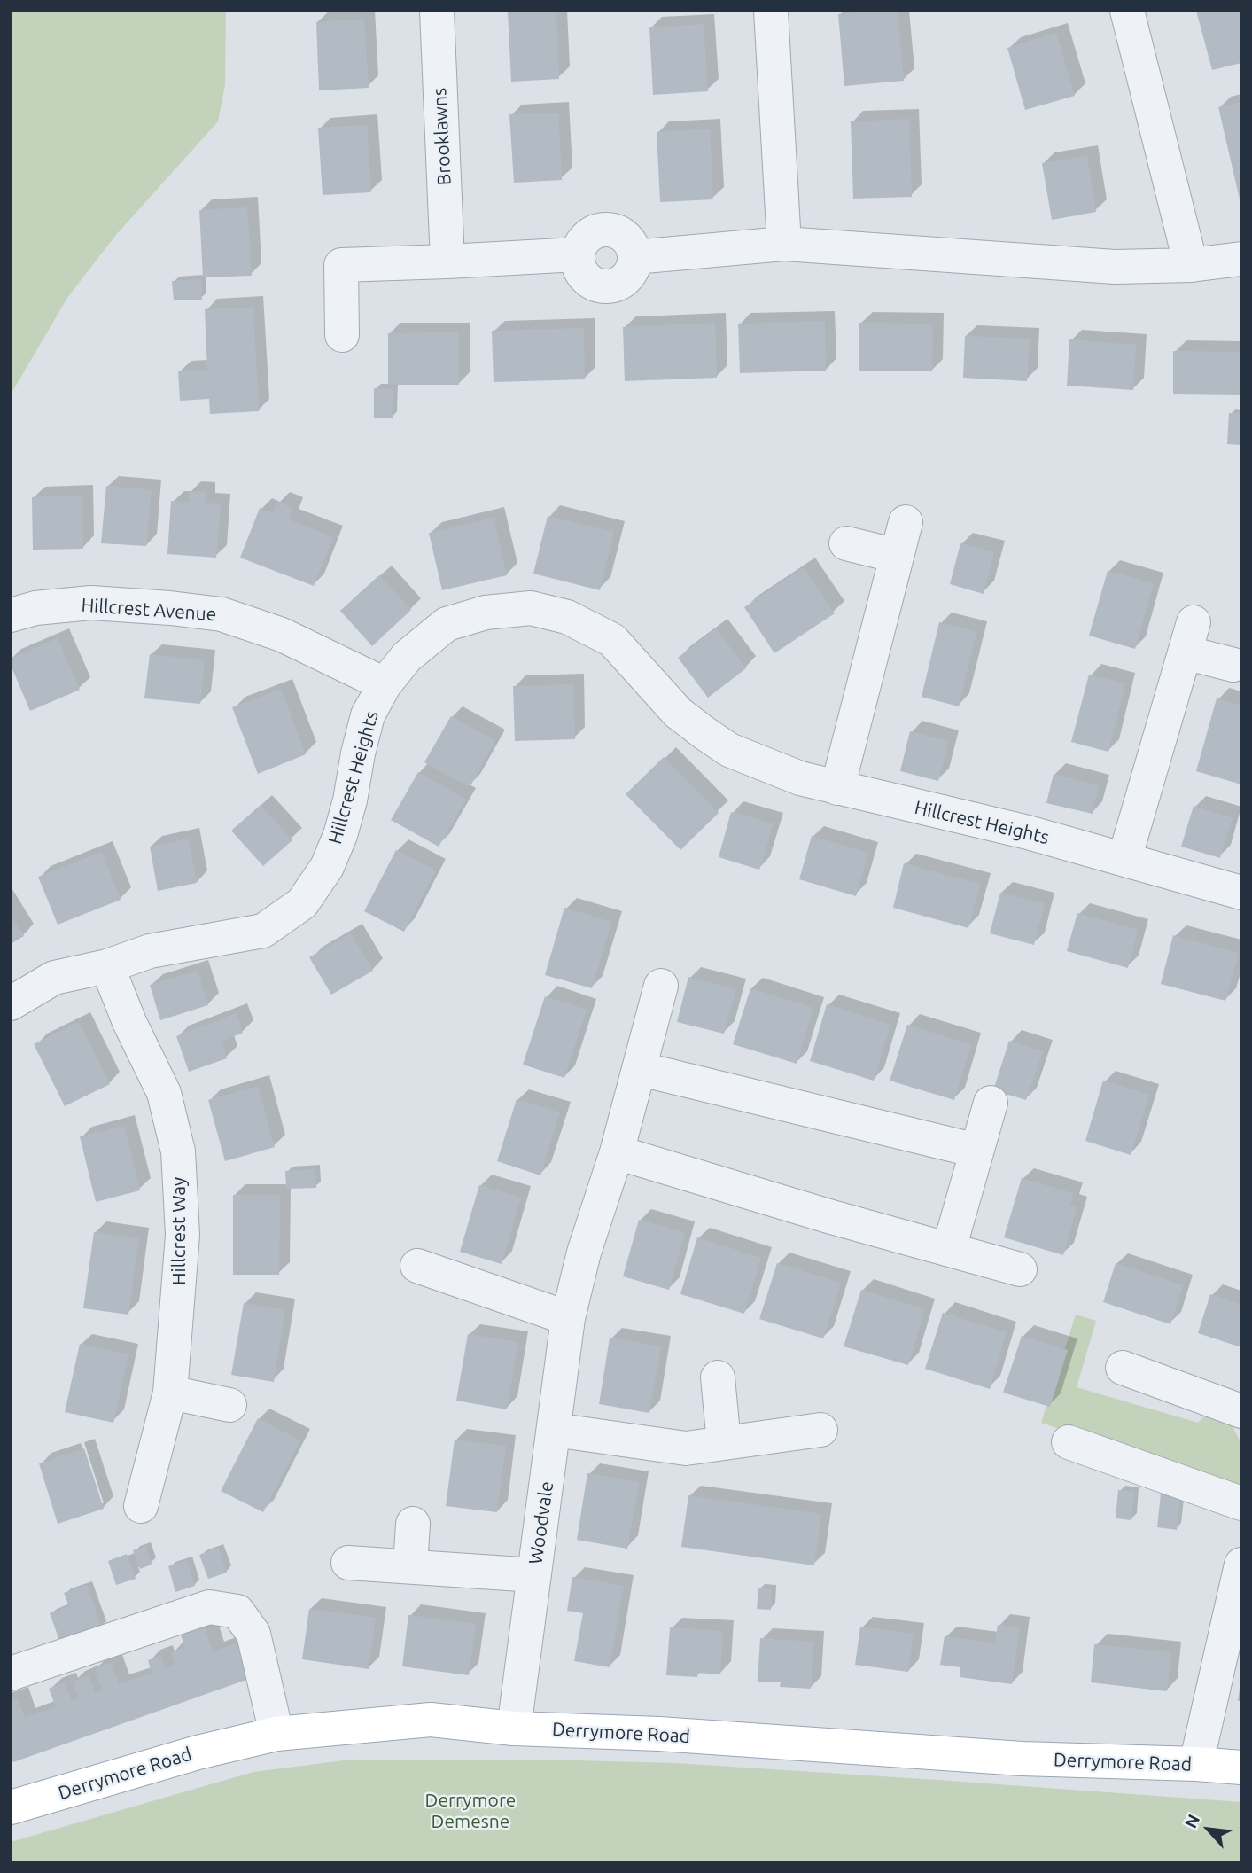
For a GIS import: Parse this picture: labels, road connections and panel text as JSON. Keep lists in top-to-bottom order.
{
  "streets": {
    "main road": ["Derrymore Road"],
    "street": [
      "Brooklawns",
      "Hillcrest Avenue",
      "Hillcrest Heights",
      "Hillcrest Way",
      "Woodvale"
    ]
  },
  "crossings": [
    ["Hillcrest Avenue", "Hillcrest Heights"],
    ["Hillcrest Heights", "Hillcrest Way"],
    ["Woodvale", "Derrymore Road"]
  ],
  "parks": ["Derrymore Demesne"],
  "north": "top left"
}
